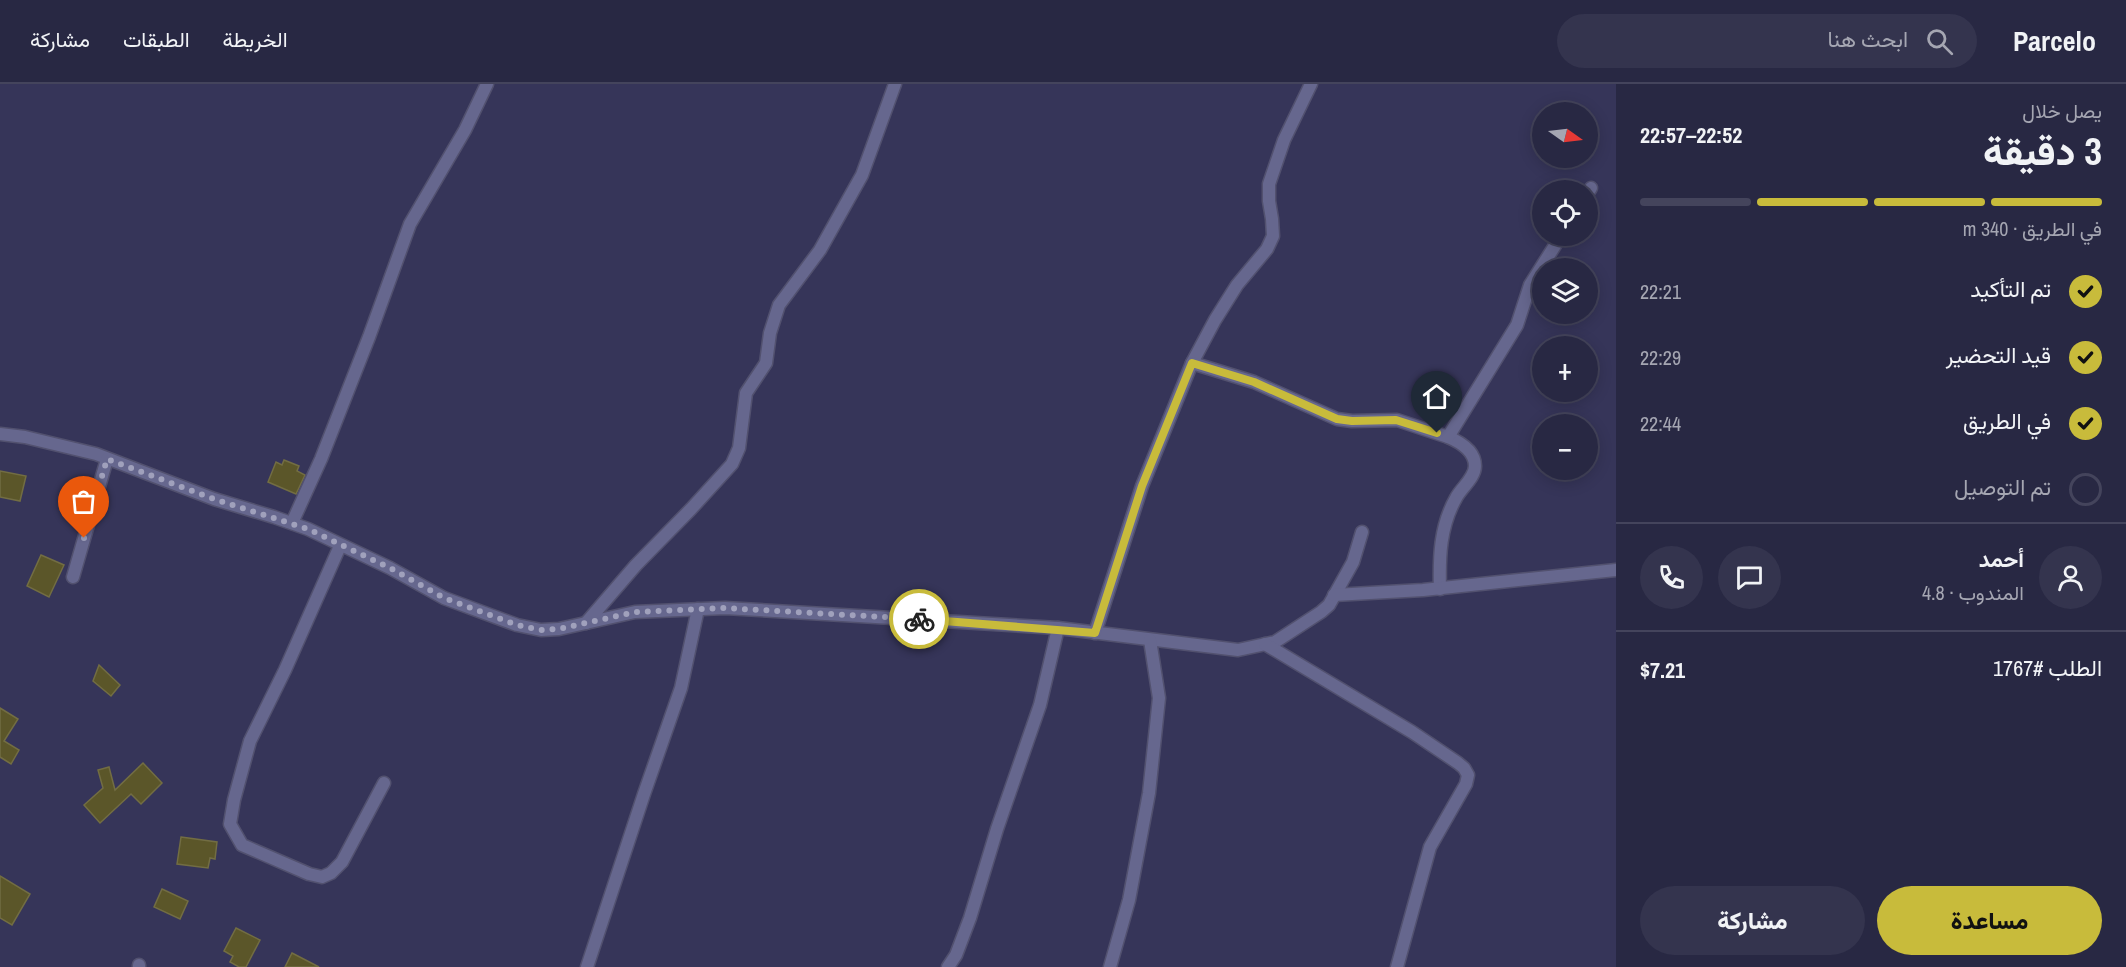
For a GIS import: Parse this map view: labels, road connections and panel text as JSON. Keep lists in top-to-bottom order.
{
  "north": "right",
  "page": {
    "header": "Parcelo",
    "search": "ابحث هنا",
    "nav": ["الخريطة", "الطبقات", "مشاركة"],
    "heading": ["3 دقيقة", "يصل خلال", "22:52–22:57"],
    "panel": [
      "أحمد",
      "المندوب · 4.8",
      "الطلب #1767",
      "$7.21"
    ],
    "map_buttons": ["+", "−"],
    "bar": "في الطريق · 340 m",
    "list": [
      ["تم التأكيد", "22:21"],
      ["قيد التحضير", "22:29"],
      ["في الطريق", "22:44"],
      "تم التوصيل"
    ],
    "buttons": ["مساعدة", "مشاركة"]
  }
}
